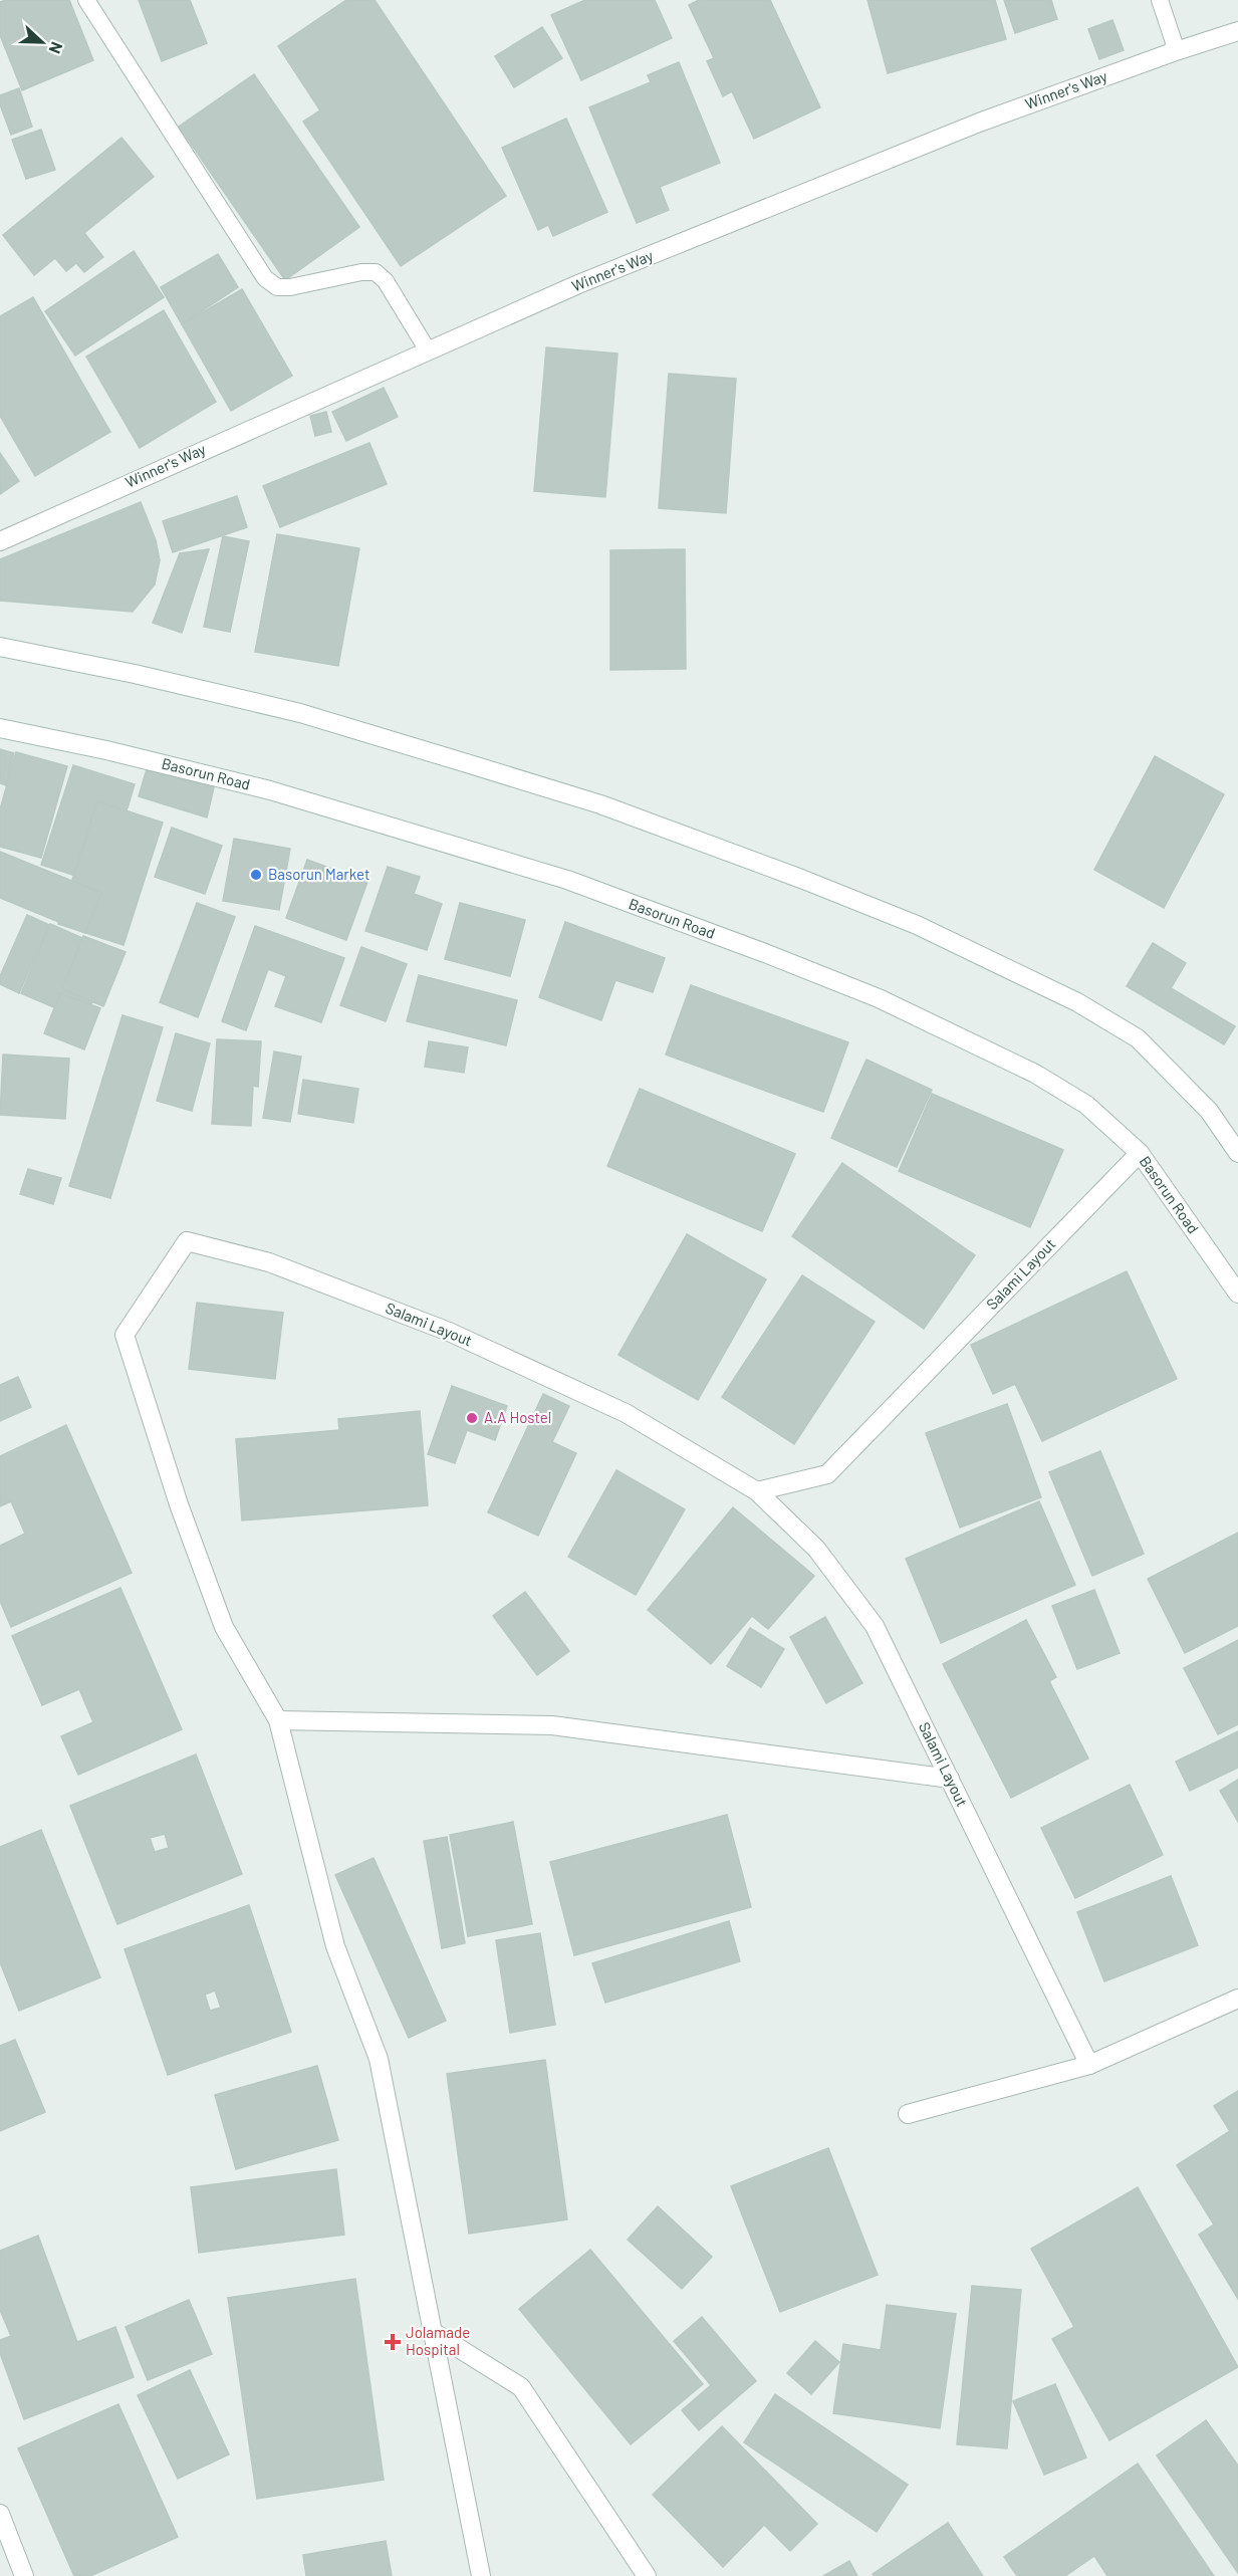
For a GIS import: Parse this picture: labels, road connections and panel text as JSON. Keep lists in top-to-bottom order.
{
  "streets": {
    "street": ["Winner's Way", "Basorun Road", "Salami Layout"]
  },
  "crossings": [
    ["Basorun Road", "Salami Layout"]
  ],
  "places": {
    "other": ["Basorun Market", "A.A Hostel"],
    "health": ["Jolamade Hospital"]
  },
  "north": "right"
}
